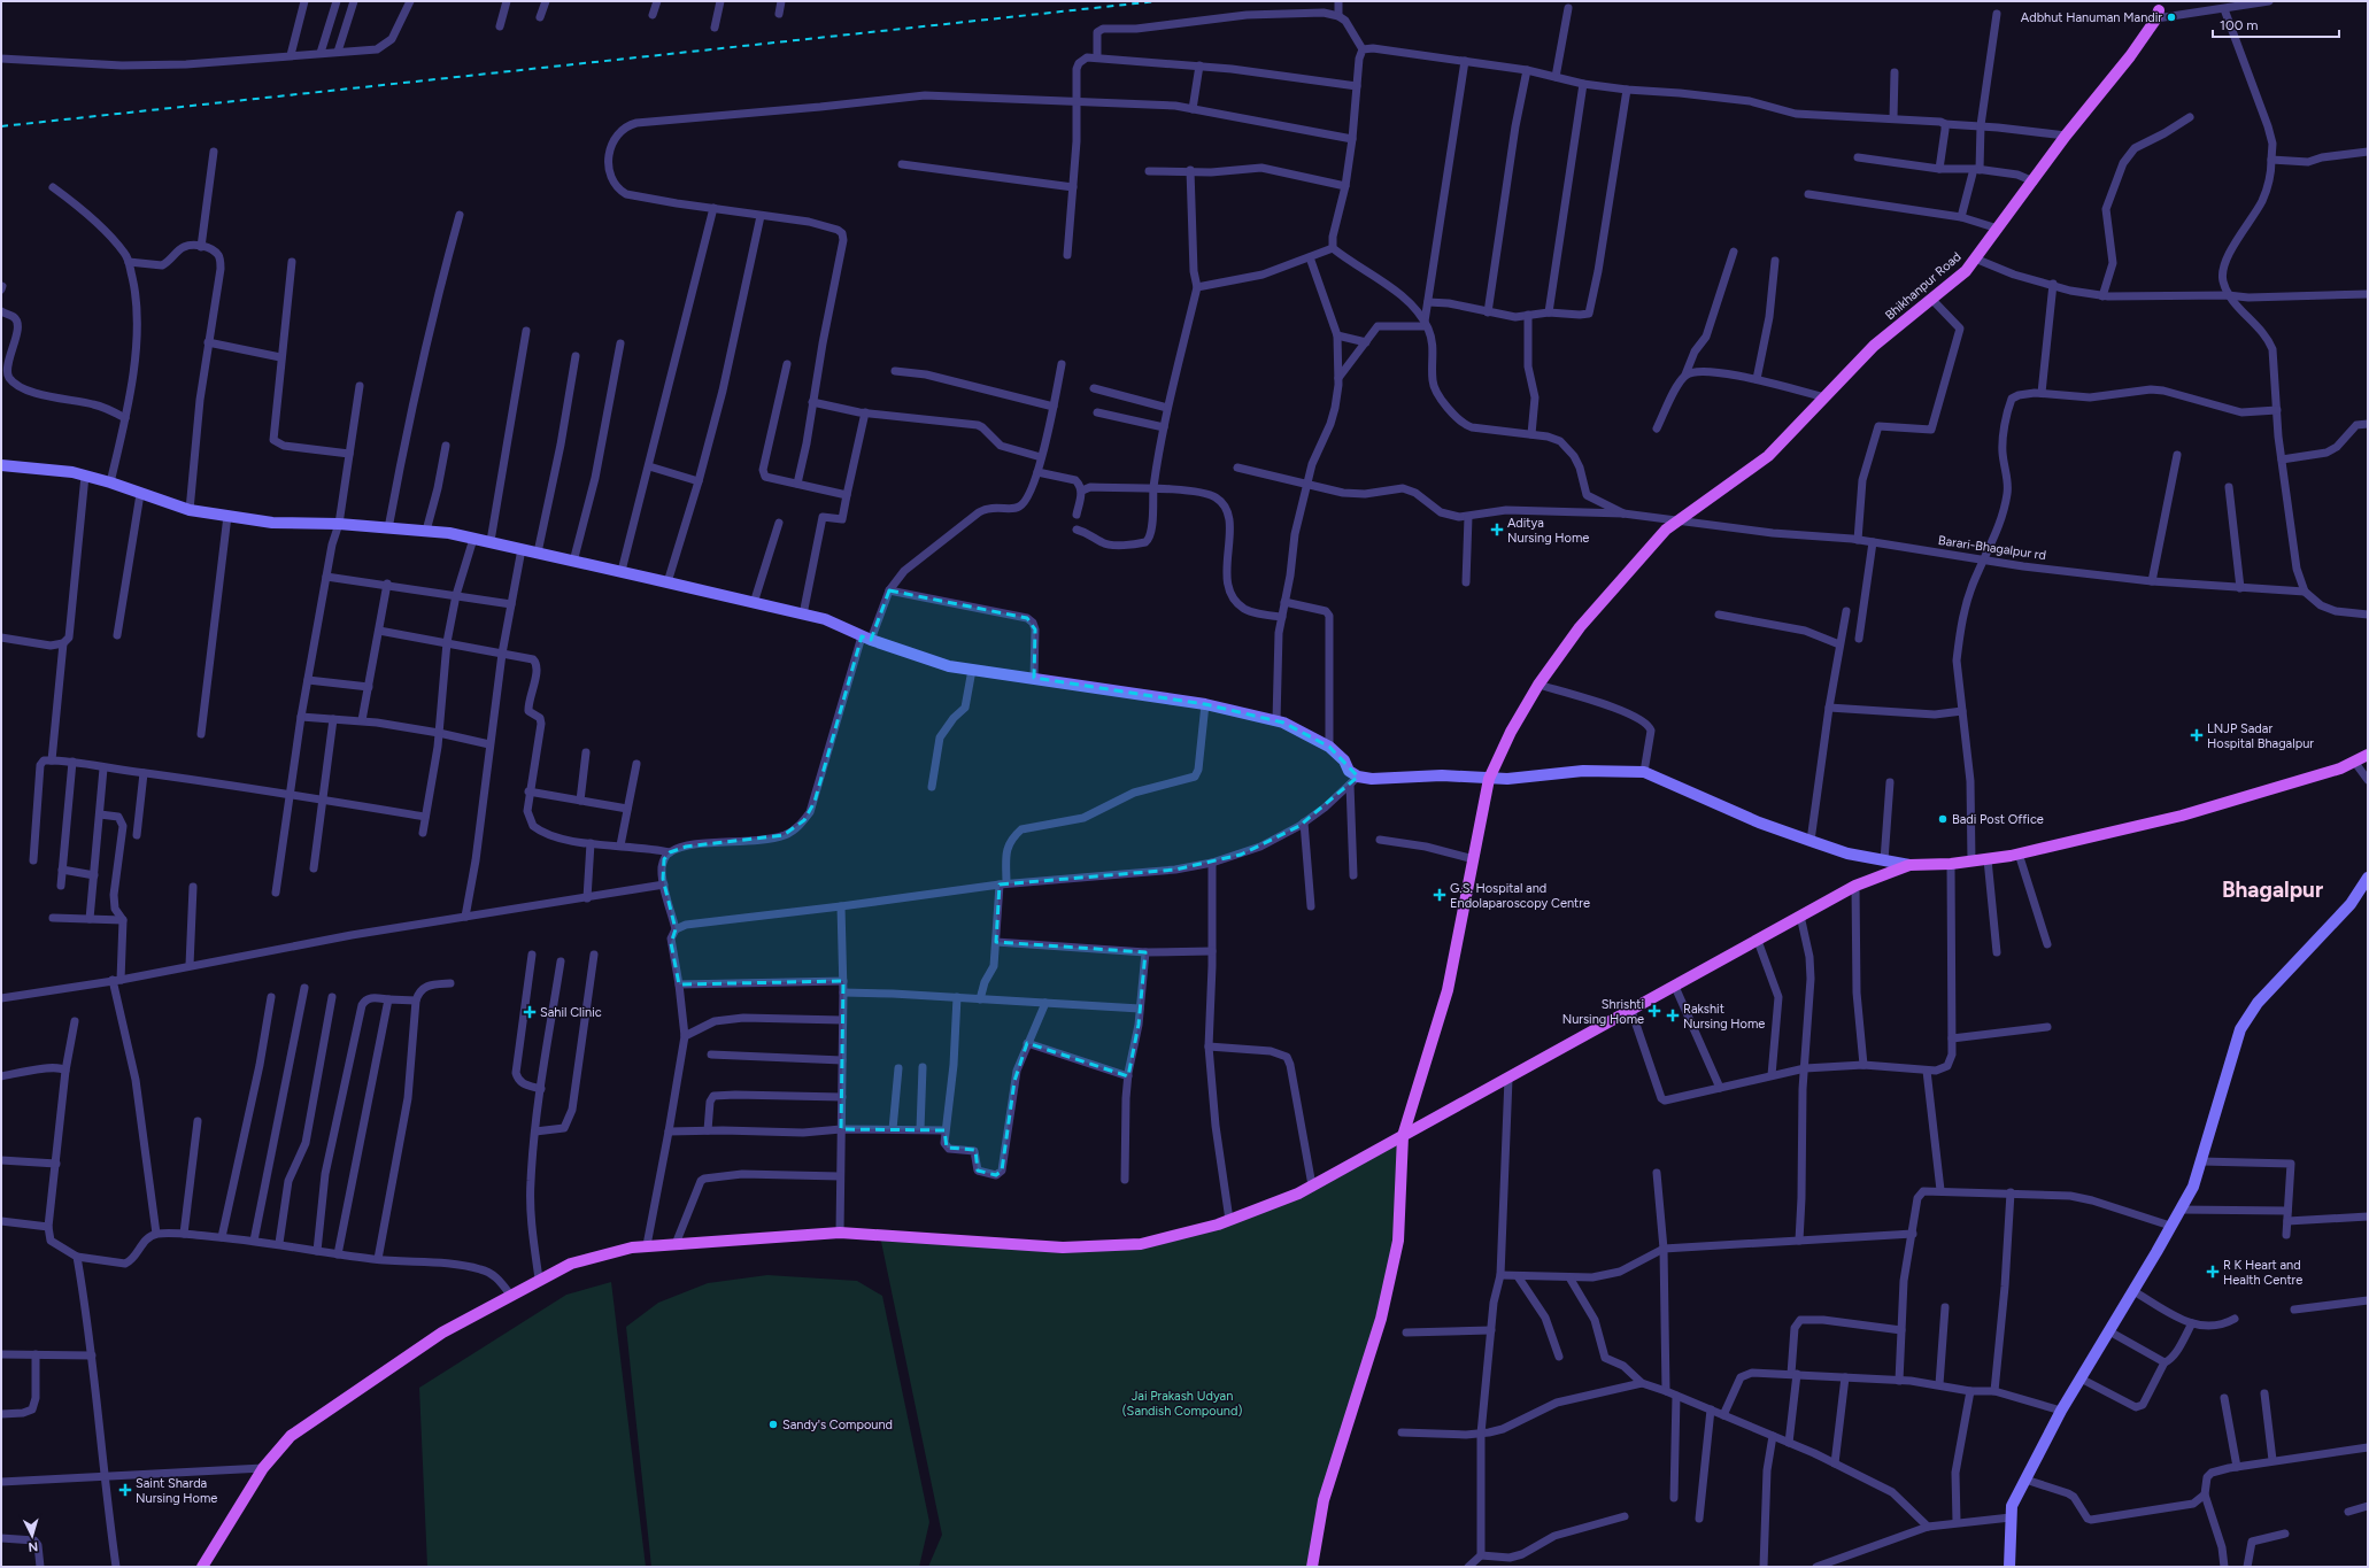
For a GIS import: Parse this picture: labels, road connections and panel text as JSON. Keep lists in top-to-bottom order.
{
  "streets": {
    "main road": ["Bhikhanpur Road"],
    "street": ["Barari-Bhagalpur rd"]
  },
  "crossings": [
    ["Bhikhanpur Road", "Barari-Bhagalpur rd"]
  ],
  "districts": ["Bhagalpur"],
  "parks": ["Jai Prakash Udyan (Sandish Compound)"],
  "places": {
    "other": ["Adbhut Hanuman Mandir", "Badi Post Office", "Sandy's Compound"],
    "health": [
      "Aditya Nursing Home",
      "LNJP Sadar Hospital Bhagalpur",
      "G.S. Hospital and Endolaparoscopy Centre",
      "Shrishti Nursing Home",
      "Sahil Clinic",
      "Rakshit Nursing Home",
      "R K Heart and Health Centre",
      "Saint Sharda Nursing Home"
    ]
  },
  "scale_bar": "100 m",
  "north": "bottom"
}
